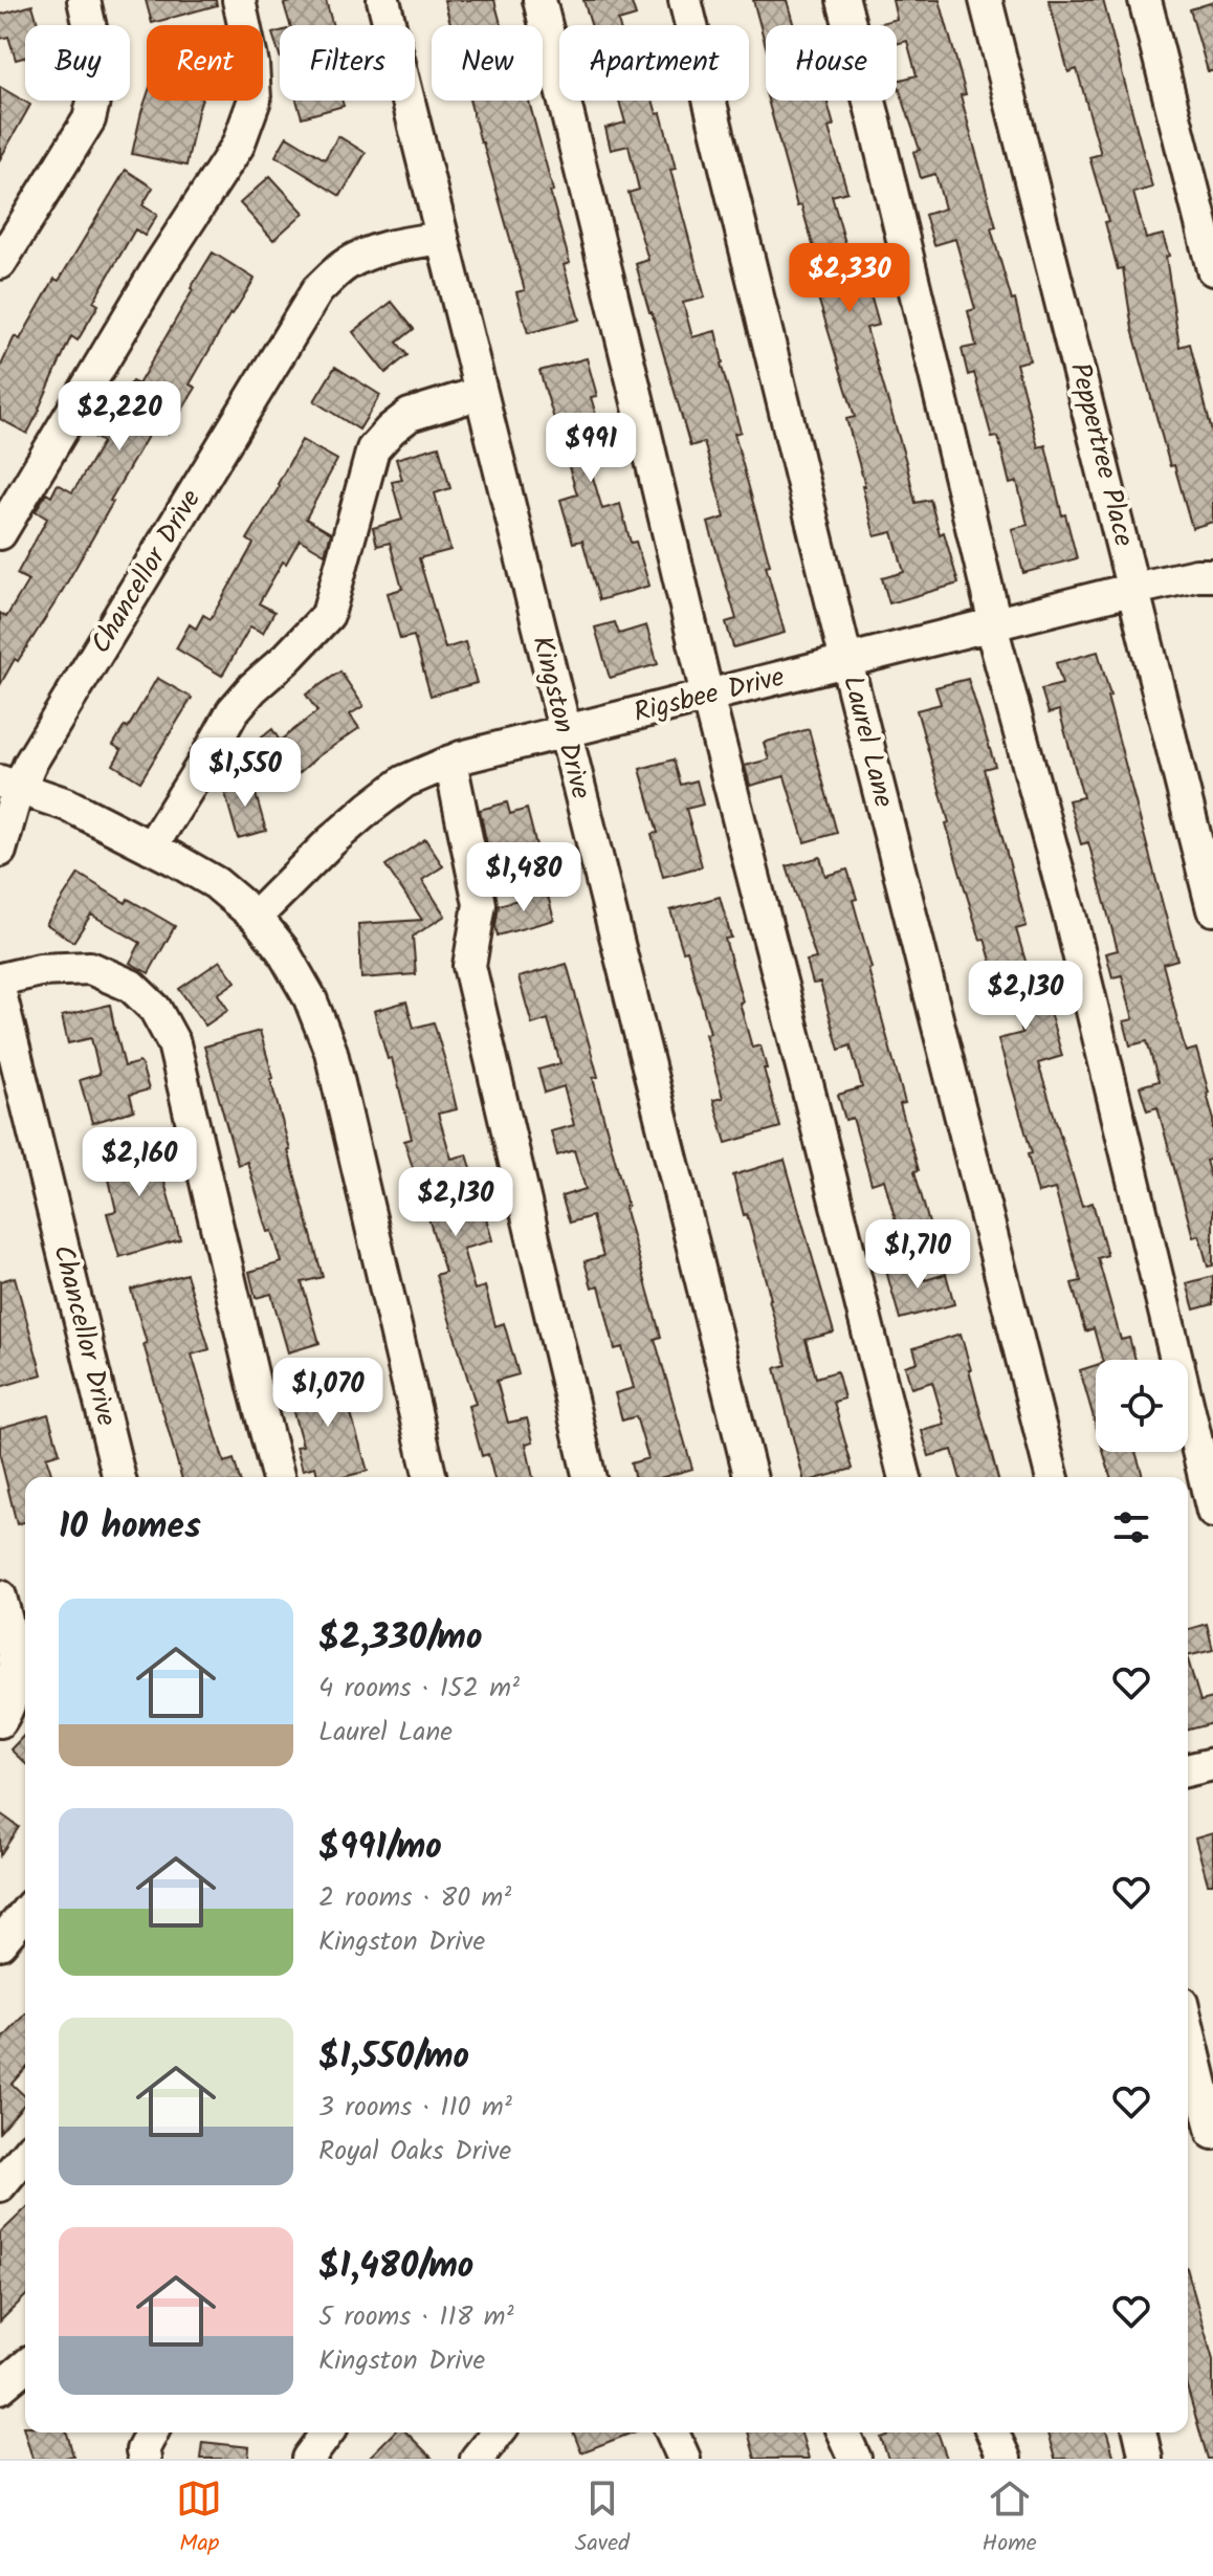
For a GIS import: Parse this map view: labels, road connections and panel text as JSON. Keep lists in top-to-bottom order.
{
  "streets": {
    "street": [
      "Peppertree Place",
      "Chancellor Drive",
      "Rigsbee Drive",
      "Kingston Drive",
      "Laurel Lane"
    ]
  },
  "crossings": [
    ["Peppertree Place", "Rigsbee Drive"],
    ["Chancellor Drive", "Kingston Drive"],
    ["Rigsbee Drive", "Kingston Drive"],
    ["Rigsbee Drive", "Laurel Lane"]
  ],
  "page": {
    "chip": [
      "Buy",
      "Rent",
      "Filters",
      "New",
      "Apartment",
      "House"
    ],
    "price": [
      "$2,330",
      "$2,220",
      "$991",
      "$1,550",
      "$1,480",
      "$2,130",
      "$2,160",
      "$2,130",
      "$1,710",
      "$1,070"
    ],
    "heading": "10 homes",
    "list": [
      {
        "name": "$2,330/mo",
        "note": "4 rooms · 152 m² · Laurel Lane"
      },
      {
        "name": "$991/mo",
        "note": "2 rooms · 80 m² · Kingston Drive"
      },
      {
        "name": "$1,550/mo",
        "note": "3 rooms · 110 m² · Royal Oaks Drive"
      },
      {
        "name": "$1,480/mo",
        "note": "5 rooms · 118 m² · Kingston Drive"
      }
    ],
    "tabs": ["Map", "Saved", "Home"]
  }
}
